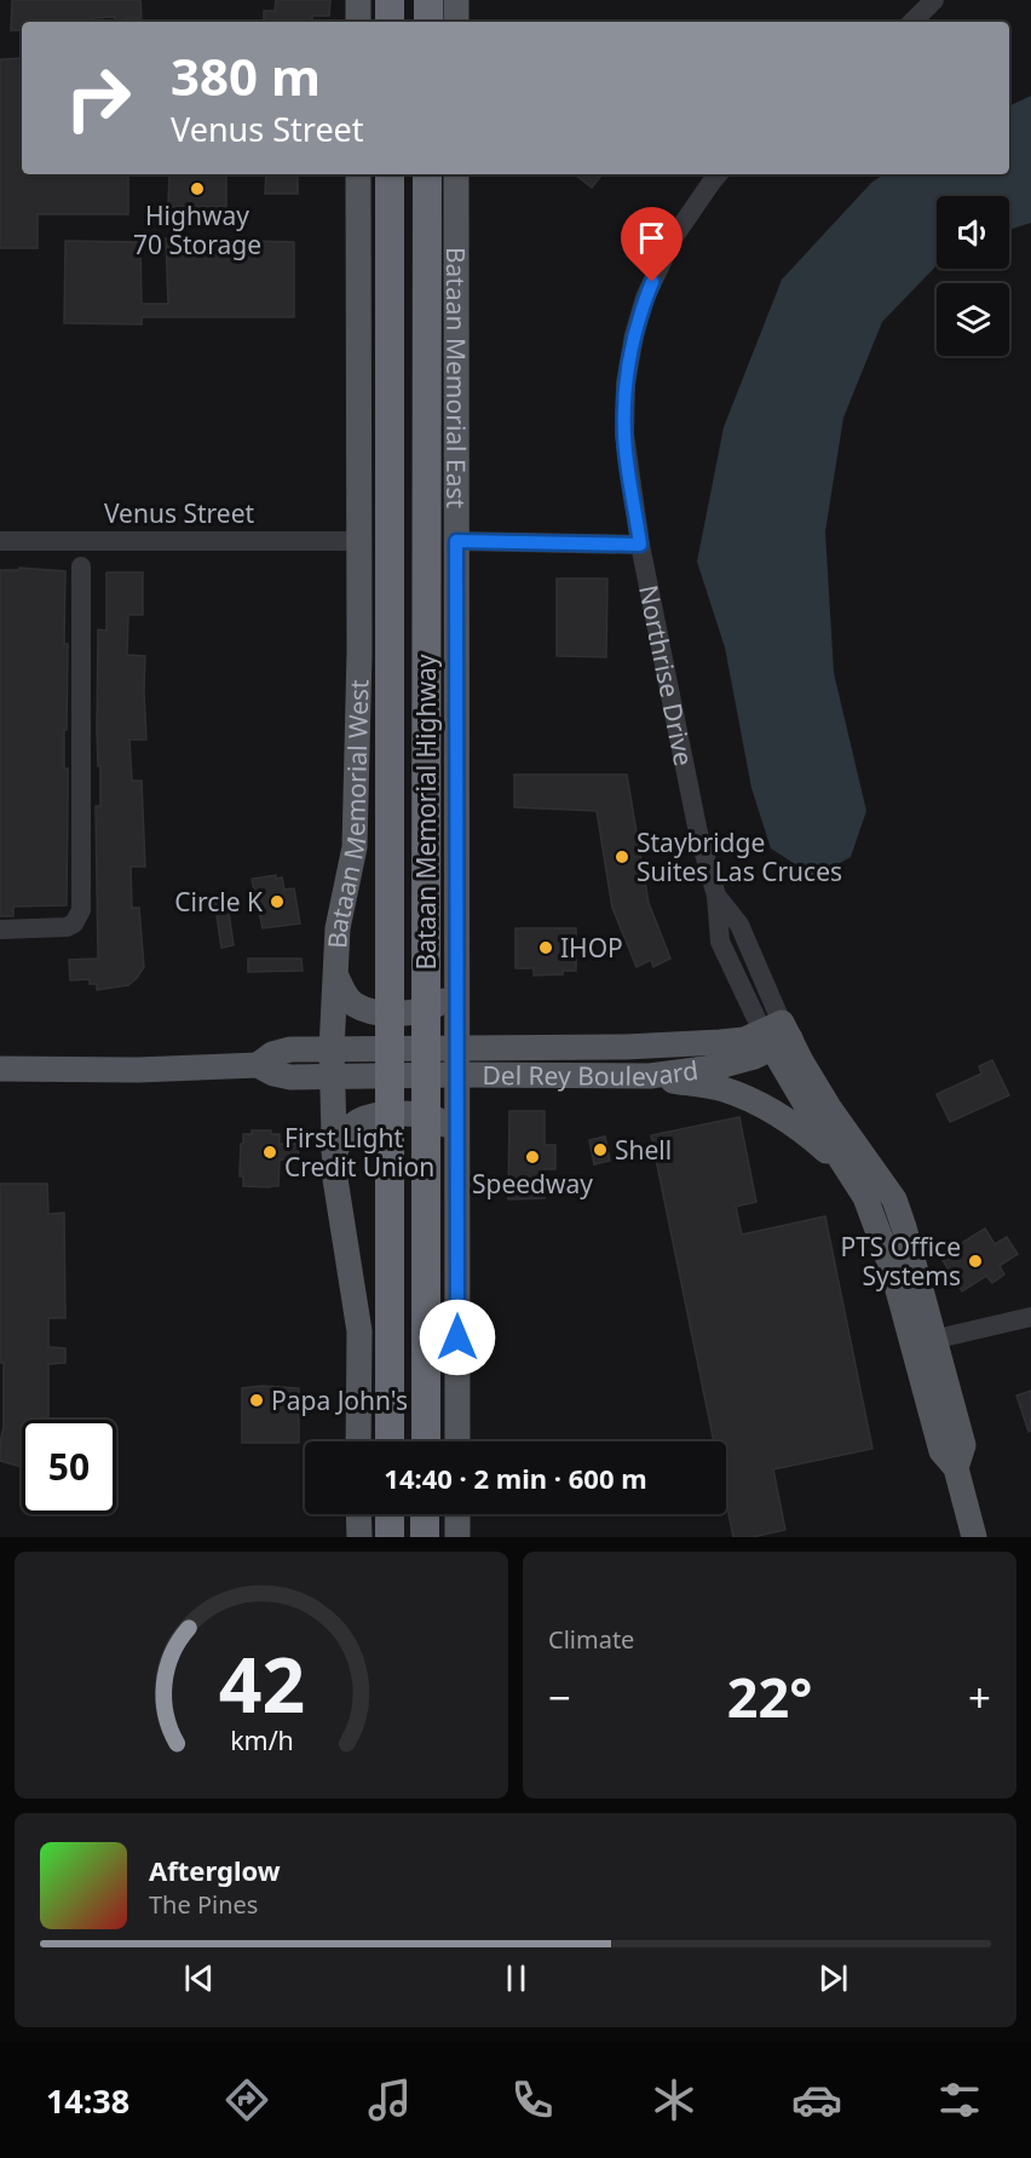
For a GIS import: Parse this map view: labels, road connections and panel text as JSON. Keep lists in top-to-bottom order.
{
  "streets": {
    "highway": ["Bataan Memorial Highway"],
    "main road": ["Bataan Memorial East", "Bataan Memorial West", "Del Rey Boulevard"],
    "street": ["Venus Street", "Northrise Drive"]
  },
  "crossings": [
    ["Bataan Memorial East", "Del Rey Boulevard"],
    ["Venus Street", "Bataan Memorial West"],
    ["Northrise Drive", "Del Rey Boulevard"],
    ["Bataan Memorial West", "Del Rey Boulevard"]
  ],
  "places": [
    "Highway 70 Storage",
    "Staybridge Suites Las Cruces",
    "Circle K",
    "IHOP",
    "Shell",
    "First Light Credit Union",
    "Speedway",
    "PTS Office Systems",
    "Papa John's"
  ],
  "page": {
    "turn": ["380 m", "Venus Street"],
    "limit": "50",
    "trip": "14:40 · 2 min · 600 m",
    "tile": "Climate",
    "heat": ["−", "22°", "+"],
    "song": ["Afterglow", "The Pines"],
    "tabs": "14:38",
    "gauge": ["42", "km/h"]
  }
}
